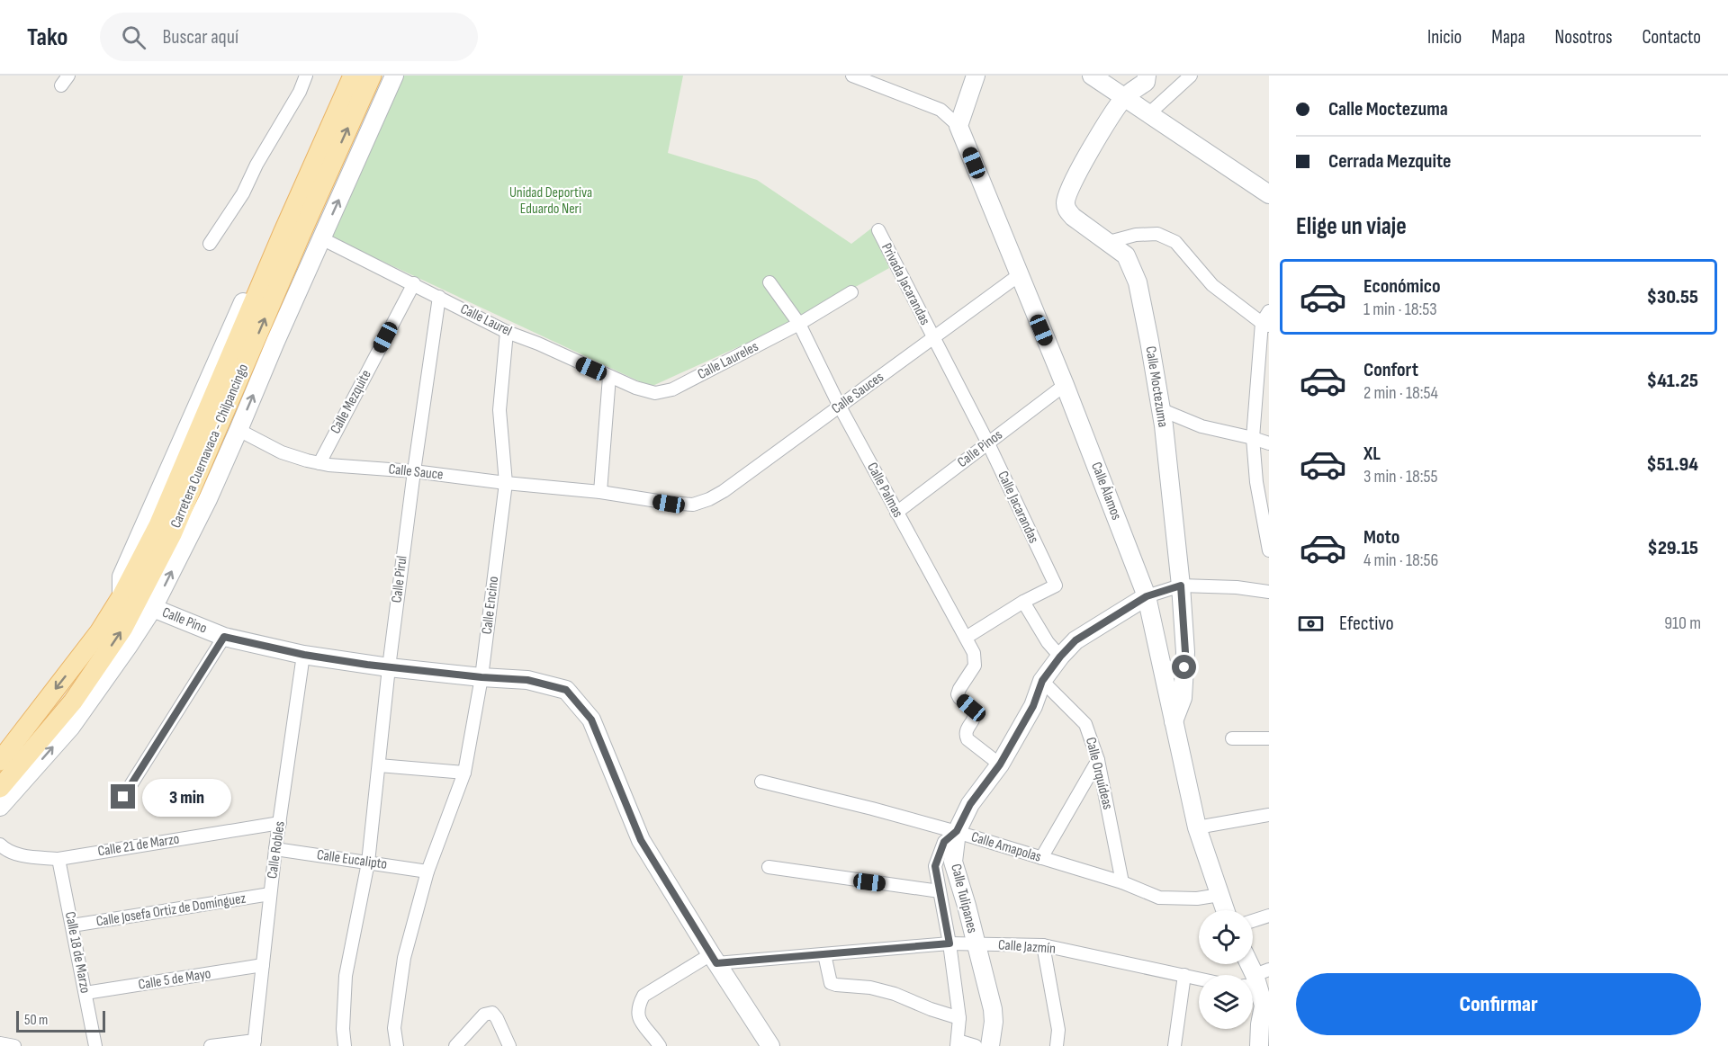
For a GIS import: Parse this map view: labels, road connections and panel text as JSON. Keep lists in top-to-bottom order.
{
  "streets": {
    "main road": ["Carretera Cuernavaca - Chilpancingo"],
    "street": [
      "Privada Jacarandas",
      "Calle Laurel",
      "Calle Laureles",
      "Calle Moctezuma",
      "Calle Sauces",
      "Calle Mezquite",
      "Calle Pinos",
      "Calle Sauce",
      "Calle Palmas",
      "Calle Álamos",
      "Calle Jacarandas",
      "Calle Pirul",
      "Calle Encino",
      "Calle Pino",
      "Calle Orquídeas",
      "Calle 21 de Marzo",
      "Calle Amapolas",
      "Calle Robles",
      "Calle Eucalipto",
      "Calle Tulipanes",
      "Calle Josefa Ortiz de Domínguez",
      "Calle Jazmín",
      "Calle 18 de Marzo",
      "Calle 5 de Mayo"
    ]
  },
  "crossings": [
    ["Privada Jacarandas", "Calle Sauces"],
    ["Privada Jacarandas", "Calle Jacarandas"],
    ["Calle Laurel", "Calle Laureles"],
    ["Calle Laurel", "Calle Mezquite"],
    ["Calle Laurel", "Calle Pirul"],
    ["Calle Laurel", "Calle Encino"],
    ["Calle Laureles", "Calle Palmas"],
    ["Calle Moctezuma", "Calle Álamos"],
    ["Calle Sauces", "Calle Sauce"],
    ["Calle Sauces", "Calle Palmas"],
    ["Calle Sauces", "Calle Álamos"],
    ["Calle Sauces", "Calle Jacarandas"],
    ["Calle Mezquite", "Calle Sauce"],
    ["Calle Pinos", "Calle Palmas"],
    ["Calle Pinos", "Calle Álamos"],
    ["Calle Pinos", "Calle Jacarandas"],
    ["Calle Sauce", "Calle Pirul"],
    ["Calle Sauce", "Calle Encino"],
    ["Calle Palmas", "Calle Tulipanes"],
    ["Calle Álamos", "Calle Amapolas"],
    ["Calle Álamos", "Calle Tulipanes"],
    ["Calle Pirul", "Calle Pino"],
    ["Calle Pirul", "Calle Eucalipto"],
    ["Calle Encino", "Calle Pino"],
    ["Calle Encino", "Calle Eucalipto"],
    ["Calle Pino", "Calle Robles"],
    ["Calle Pino", "Calle Jazmín"],
    ["Calle Orquídeas", "Calle Amapolas"],
    ["Calle Orquídeas", "Calle Tulipanes"],
    ["Calle 21 de Marzo", "Calle Robles"],
    ["Calle 21 de Marzo", "Calle 18 de Marzo"],
    ["Calle Amapolas", "Calle Tulipanes"],
    ["Calle Robles", "Calle Eucalipto"],
    ["Calle Robles", "Calle Josefa Ortiz de Domínguez"],
    ["Calle Robles", "Calle 5 de Mayo"],
    ["Calle Tulipanes", "Calle Jazmín"],
    ["Calle Josefa Ortiz de Domínguez", "Calle 18 de Marzo"],
    ["Calle 18 de Marzo", "Calle 5 de Mayo"]
  ],
  "parks": ["Unidad Deportiva Eduardo Neri"],
  "scale_bar": "50 m",
  "page": {
    "header": "Tako",
    "search": "Buscar aquí",
    "nav": [
      "Inicio",
      "Mapa",
      "Nosotros",
      "Contacto"
    ],
    "banner": ["Calle Moctezuma", "Cerrada Mezquite"],
    "heading": "Elige un viaje",
    "list": [
      {
        "name": "Económico",
        "note": "1 min · 18:53",
        "value": "$30.55"
      },
      {
        "name": "Confort",
        "note": "2 min · 18:54",
        "value": "$41.25"
      },
      {
        "name": "XL",
        "note": "3 min · 18:55",
        "value": "$51.94"
      },
      {
        "name": "Moto",
        "note": "4 min · 18:56",
        "value": "$29.15"
      }
    ],
    "pay": ["Efectivo", "910 m"],
    "bubble": "3 min",
    "buttons": "Confirmar",
    "scale": "50 m"
  }
}
